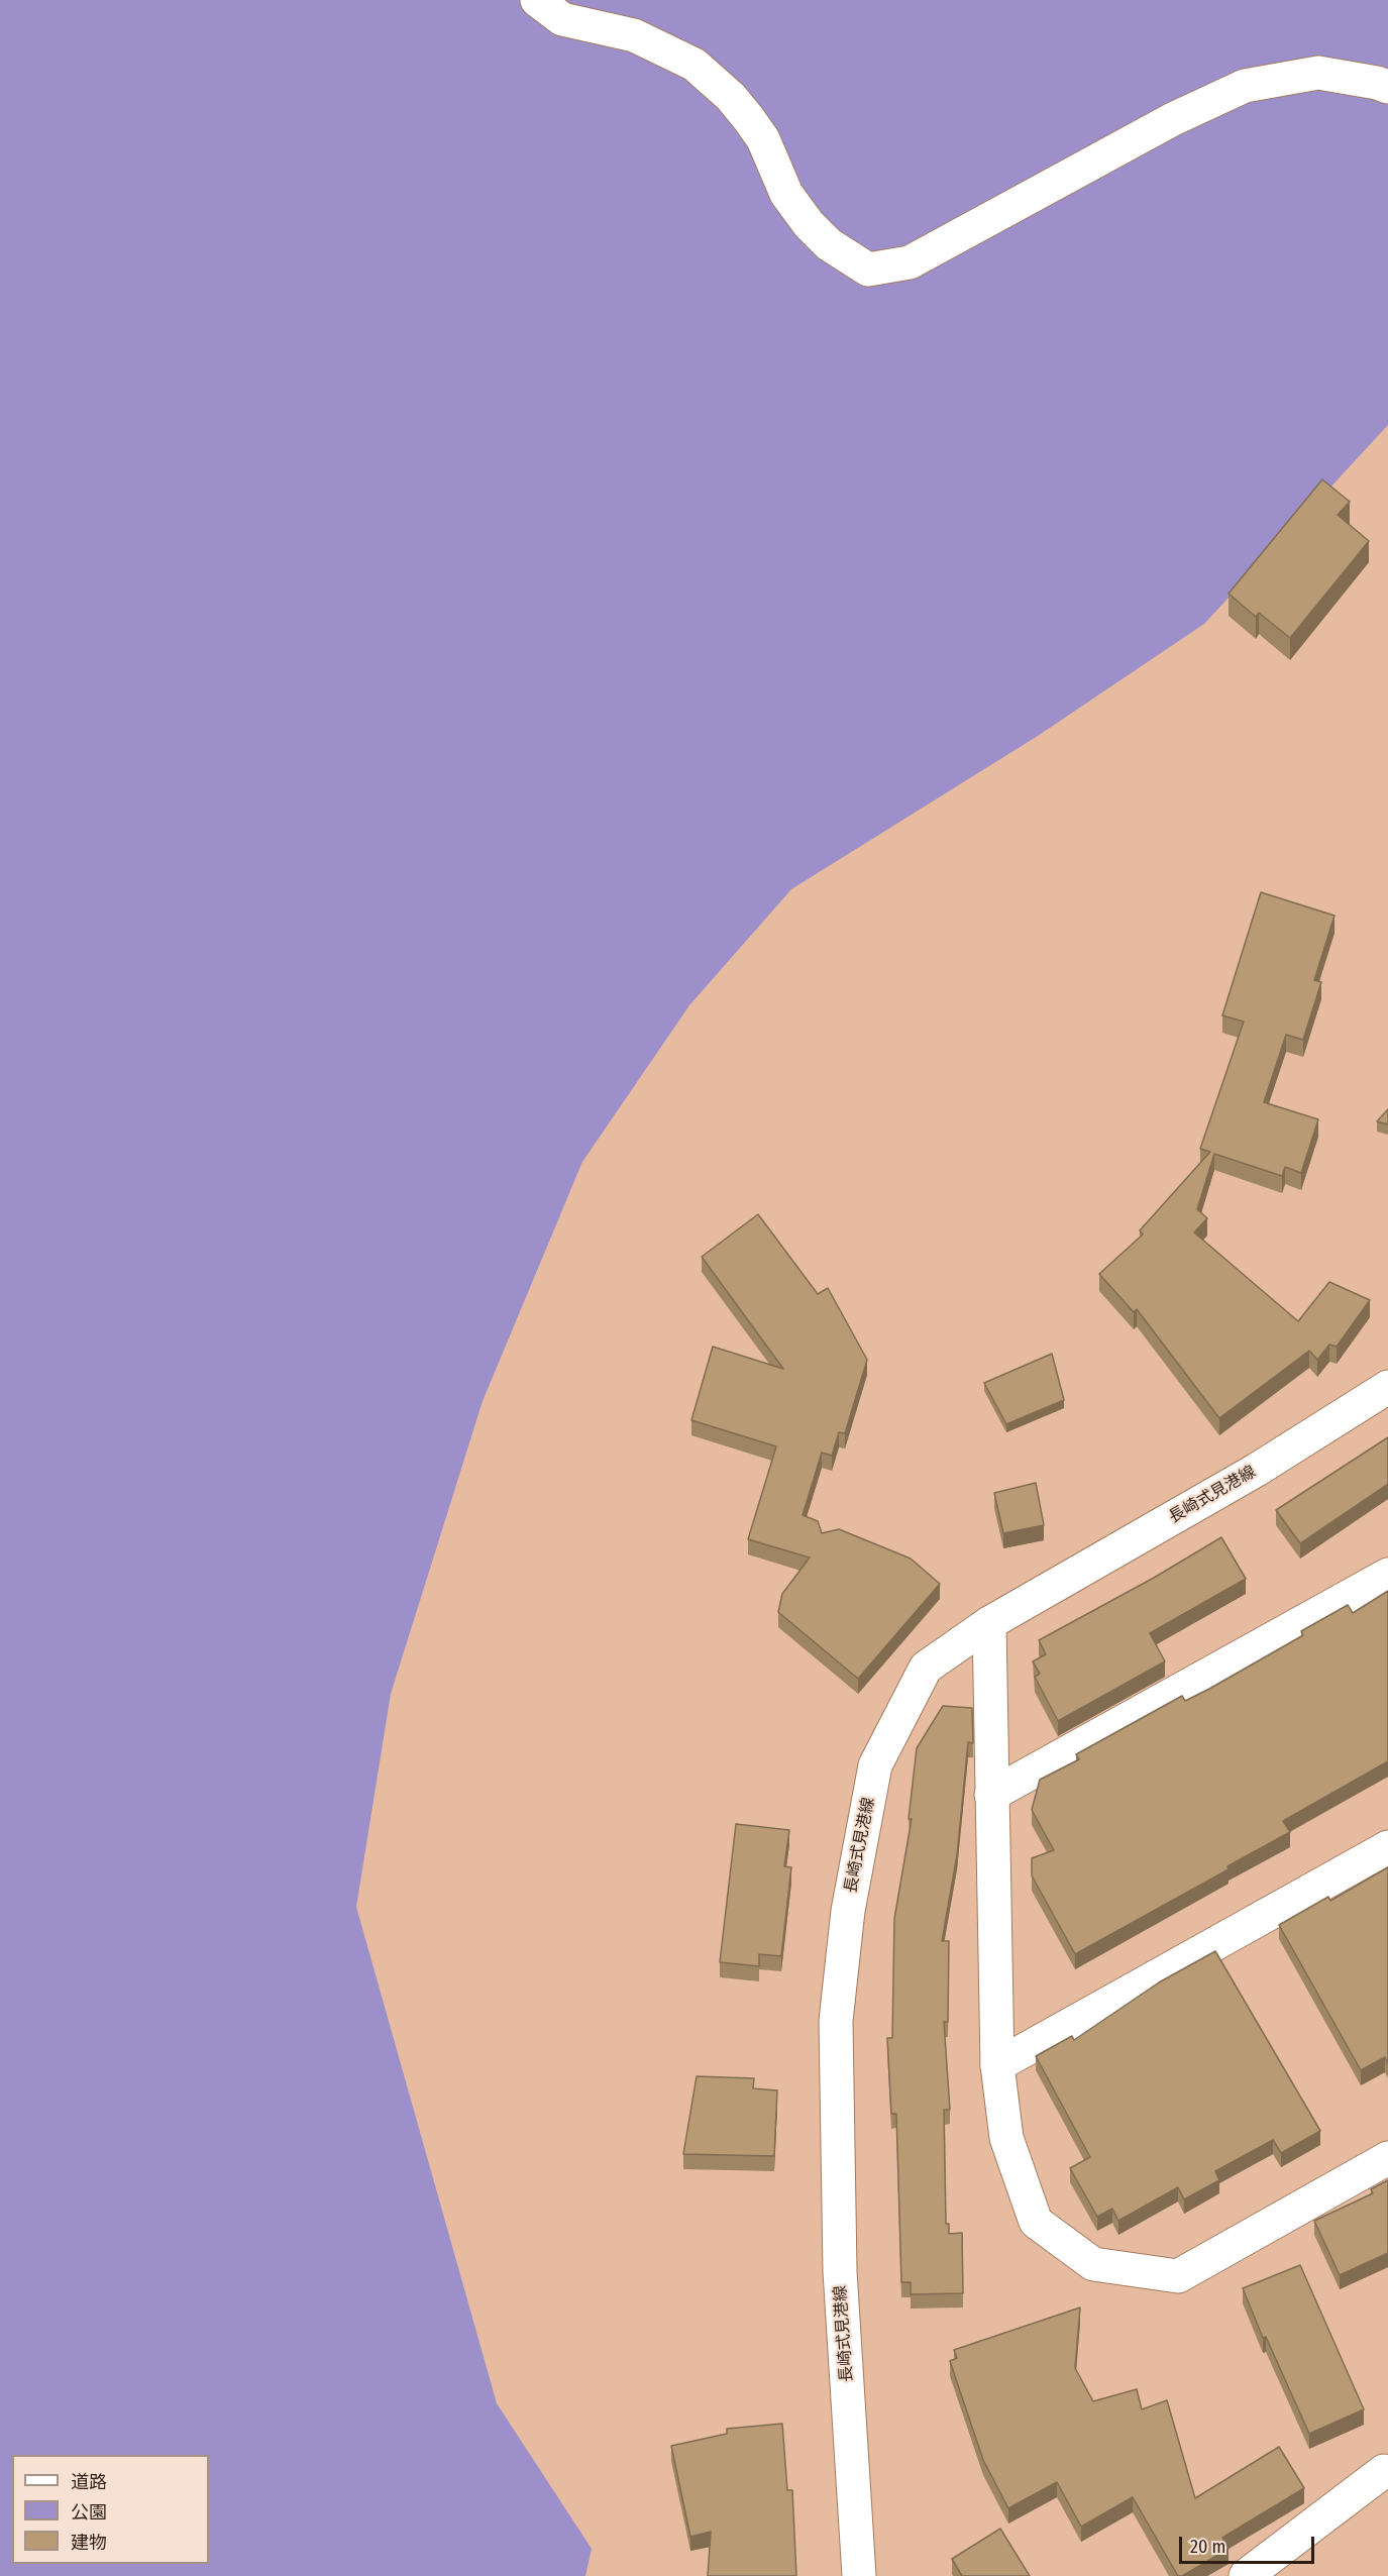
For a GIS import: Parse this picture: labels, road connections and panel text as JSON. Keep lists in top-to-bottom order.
{
  "streets": {
    "street": ["長崎式見港線"]
  },
  "legend": ["道路", "公園", "建物"],
  "scale_bar": "20 m"
}
